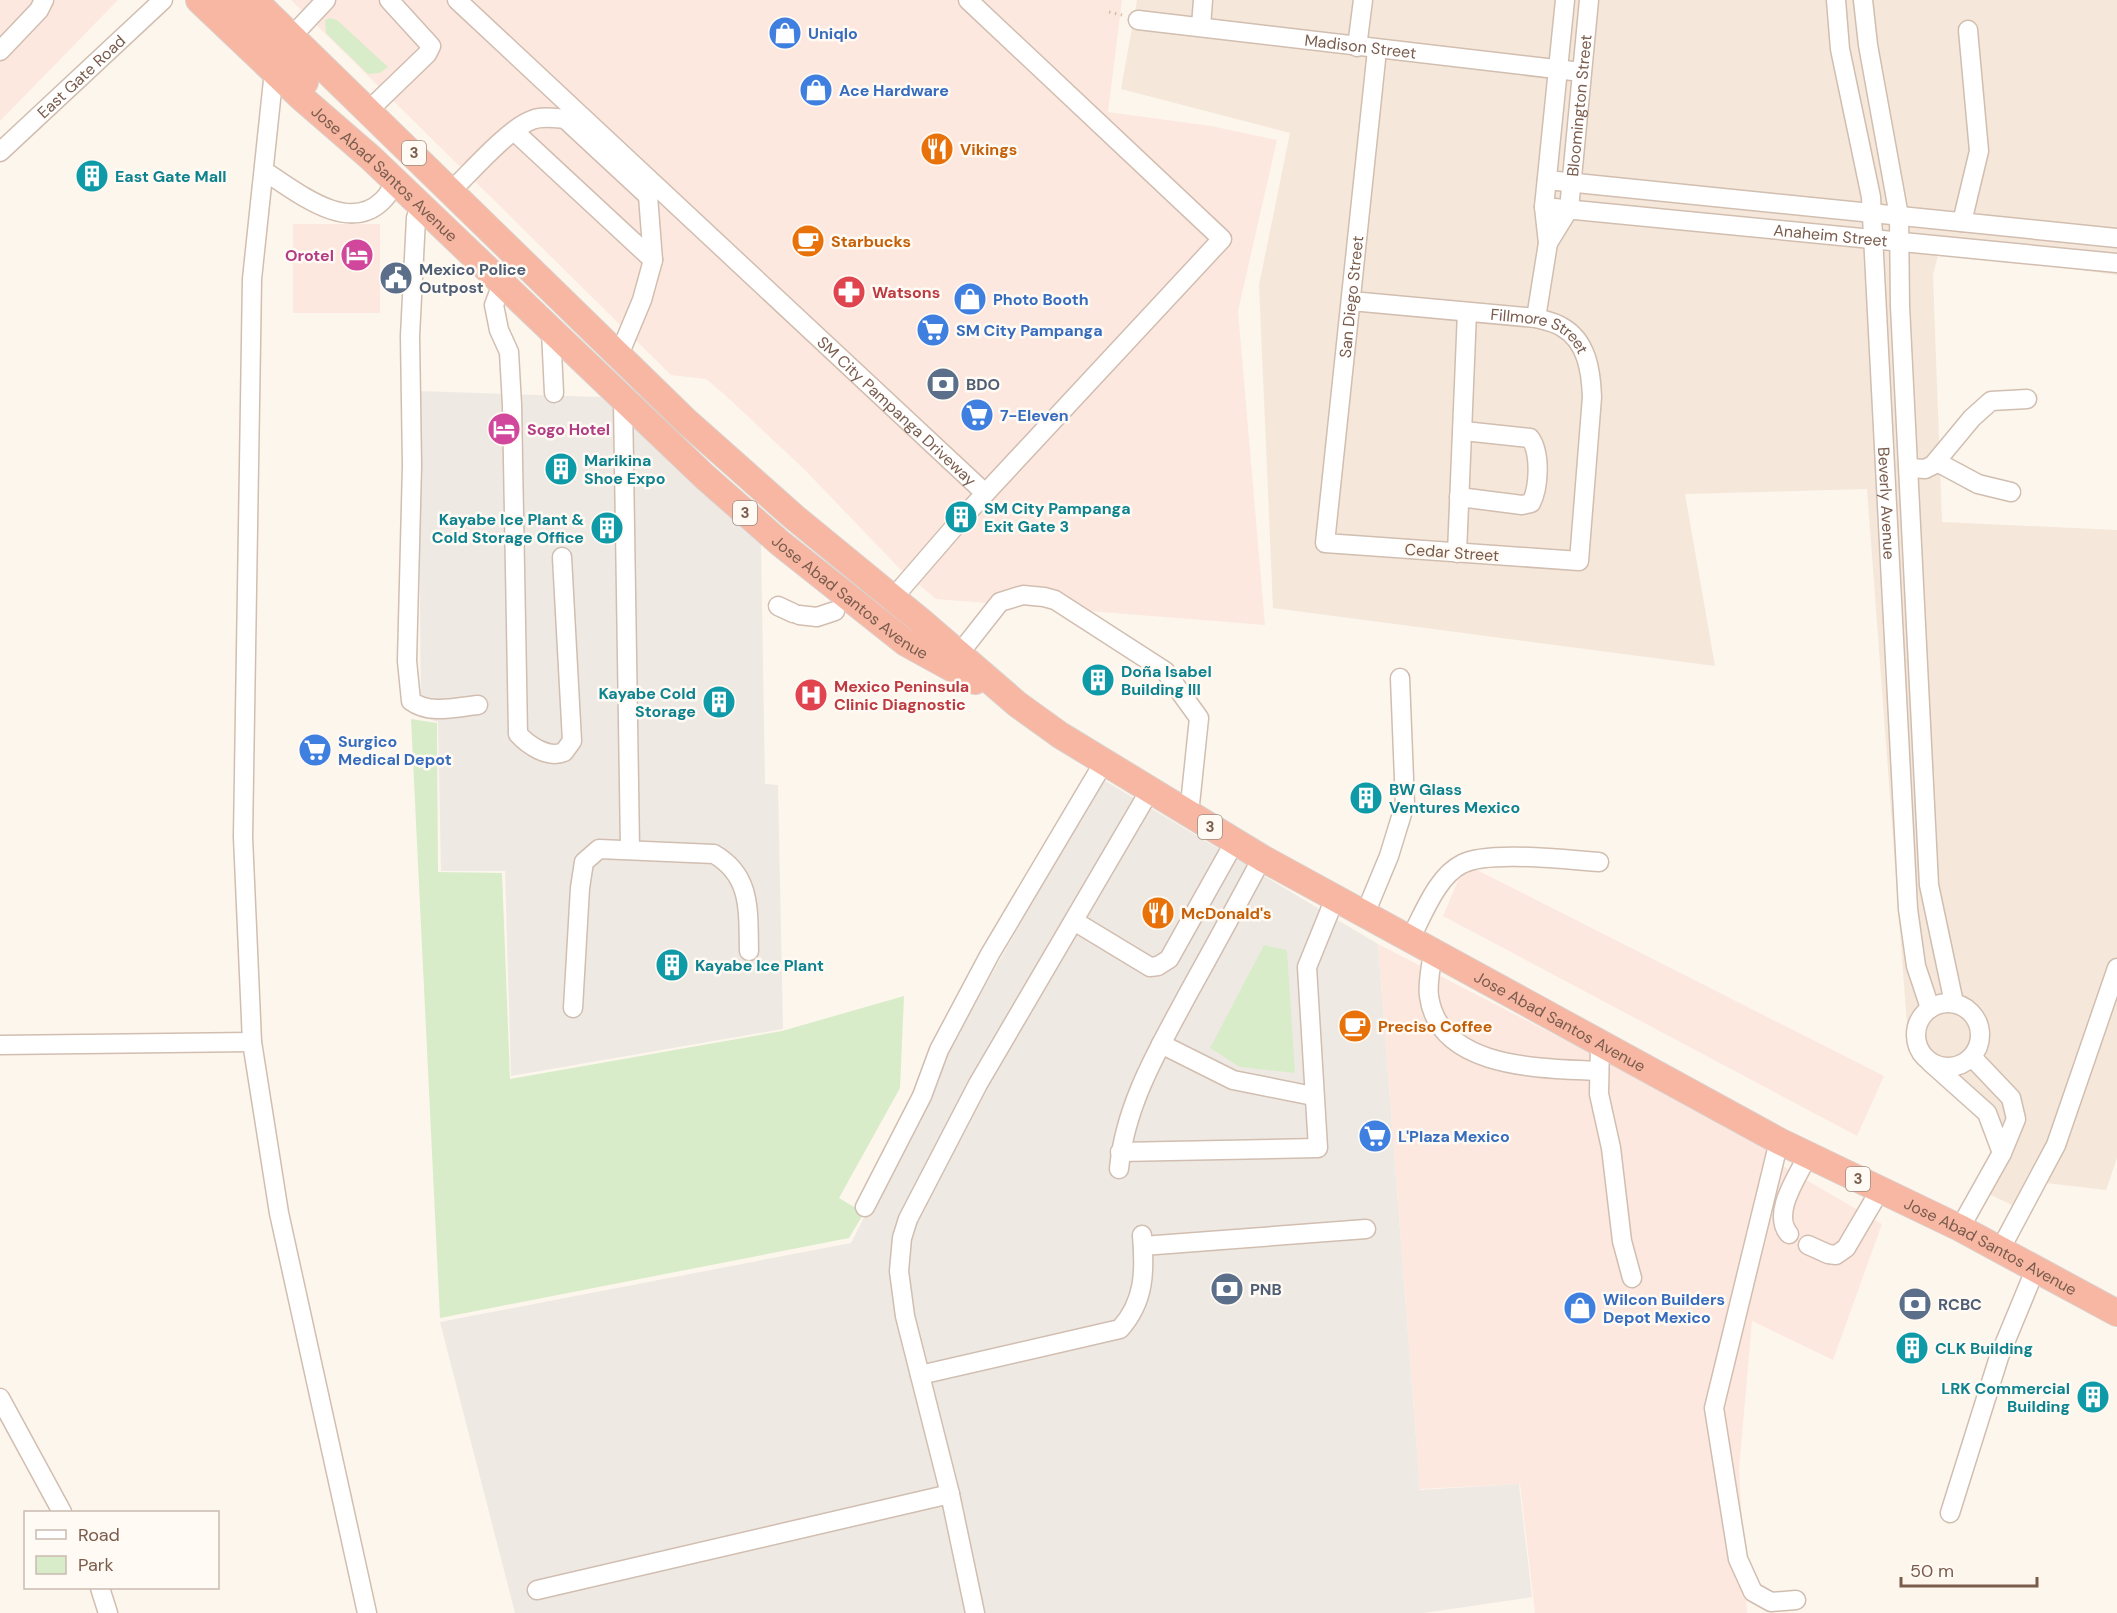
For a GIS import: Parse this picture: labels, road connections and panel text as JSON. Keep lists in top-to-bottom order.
{
  "streets": {
    "highway": ["3", "Jose Abad Santos Avenue"],
    "street": [
      "Madison Street",
      "East Gate Road",
      "Bloomington Street",
      "Anaheim Street",
      "San Diego Street",
      "Fillmore Street",
      "SM City Pampanga Driveway",
      "Beverly Avenue",
      "Cedar Street"
    ]
  },
  "crossings": [
    ["Madison Street", "Bloomington Street"],
    ["Madison Street", "San Diego Street"],
    ["Bloomington Street", "Anaheim Street"],
    ["Anaheim Street", "Beverly Avenue"],
    ["San Diego Street", "Fillmore Street"],
    ["San Diego Street", "Cedar Street"],
    ["Fillmore Street", "Cedar Street"]
  ],
  "places": {
    "shop": [
      "Uniqlo",
      "Ace Hardware",
      "Photo Booth",
      "Wilcon Builders Depot Mexico"
    ],
    "restaurant": ["Vikings", "McDonald's"],
    "building": [
      "East Gate Mall",
      "Marikina Shoe Expo",
      "SM City Pampanga Exit Gate 3",
      "Kayabe Ice Plant & Cold Storage Office",
      "Doña Isabel Building III",
      "Kayabe Cold Storage",
      "BW Glass Ventures Mexico",
      "Kayabe Ice Plant",
      "CLK Building",
      "LRK Commercial Building"
    ],
    "cafe": ["Starbucks", "Preciso Coffee"],
    "hotel": ["Orotel", "Sogo Hotel"],
    "public building": ["Mexico Police Outpost"],
    "pharmacy": ["Watsons"],
    "supermarket": [
      "SM City Pampanga",
      "7-Eleven",
      "Surgico Medical Depot",
      "L'Plaza Mexico"
    ],
    "bank": ["BDO", "PNB", "RCBC"],
    "hospital": ["Mexico Peninsula Clinic Diagnostic"]
  },
  "legend": ["Road", "Park"],
  "scale_bar": "50 m"
}
